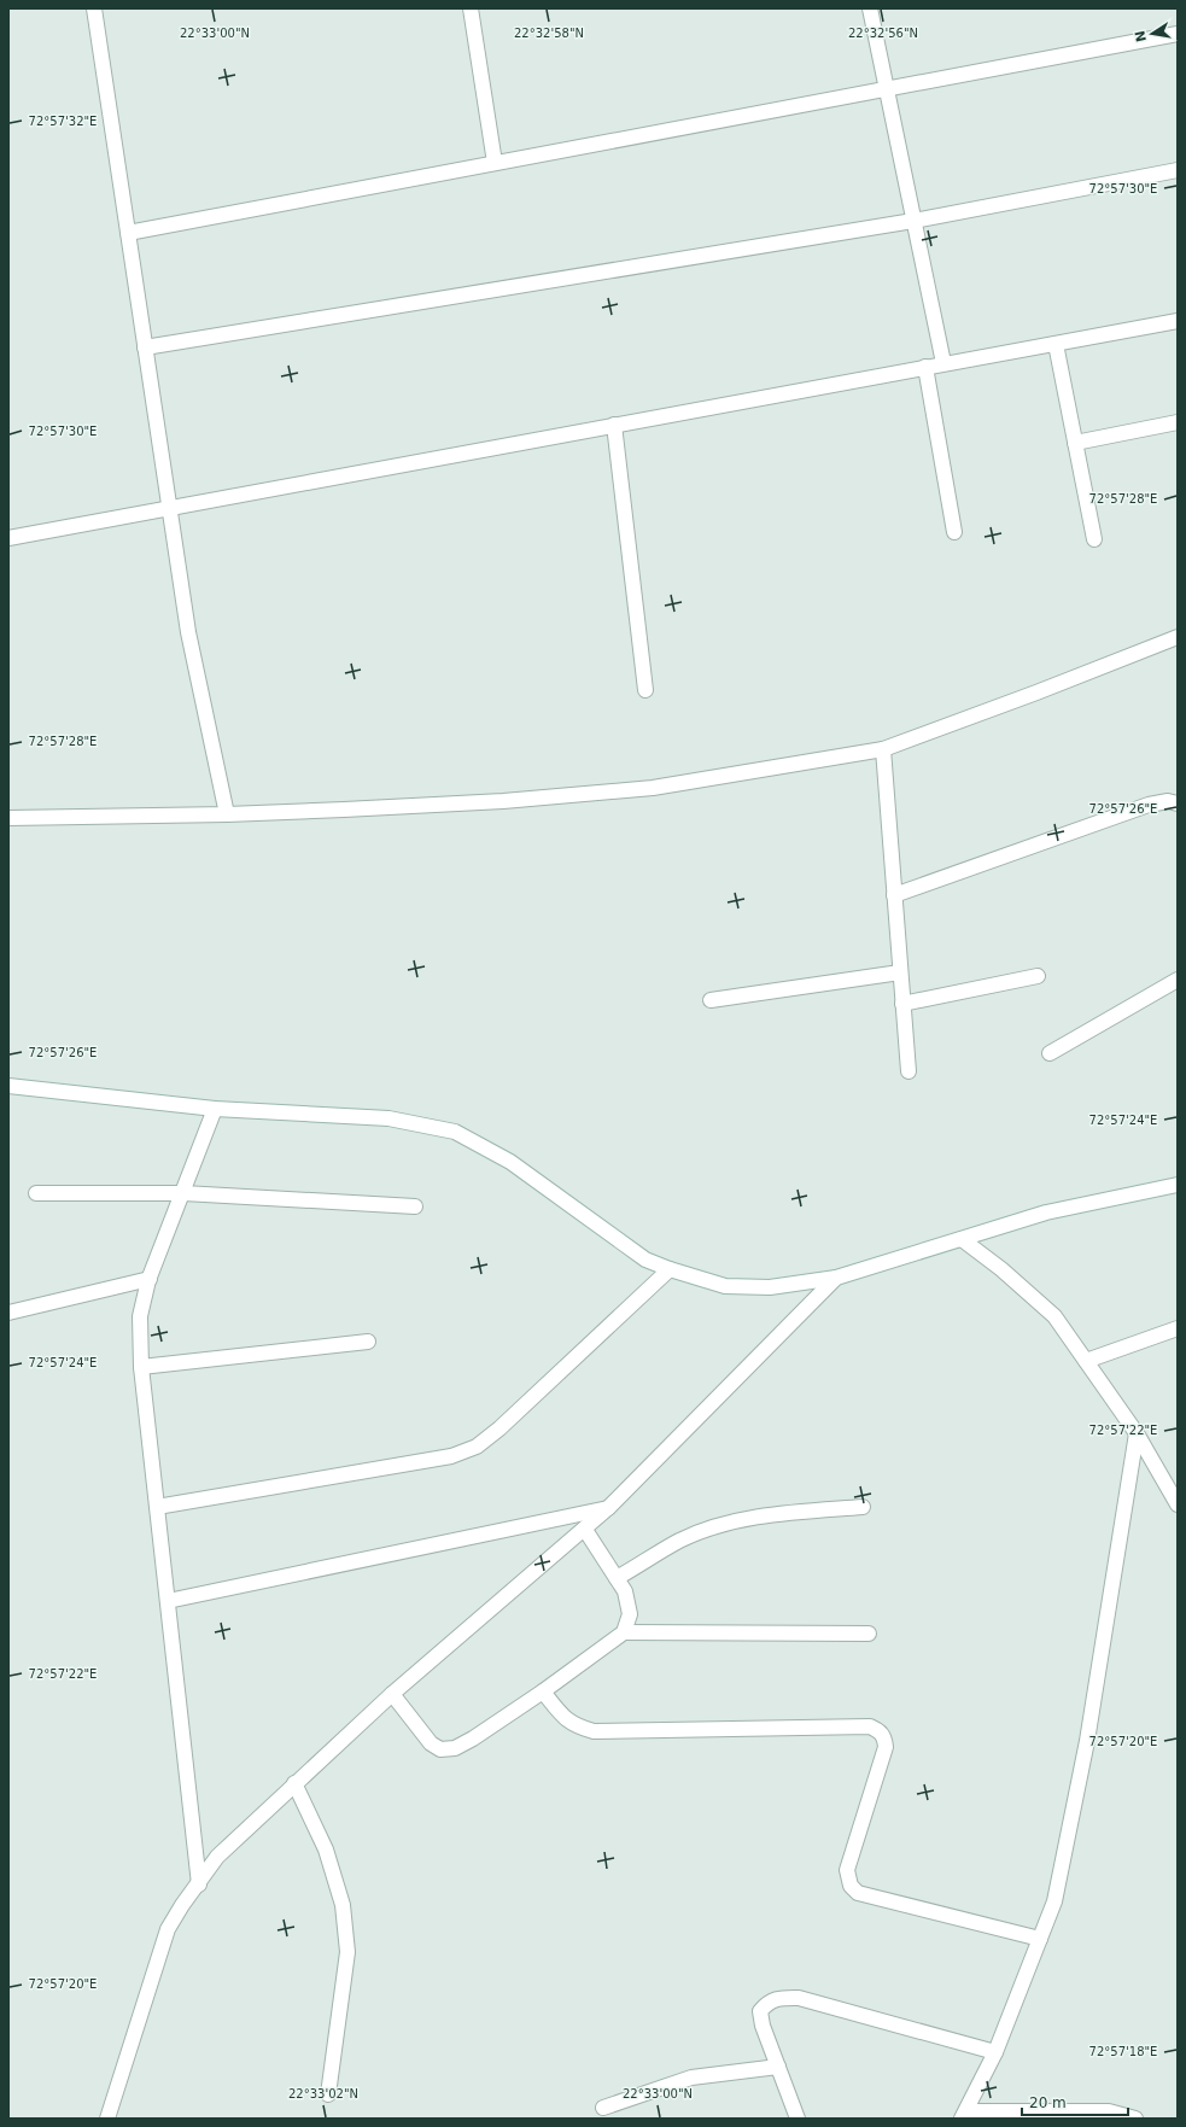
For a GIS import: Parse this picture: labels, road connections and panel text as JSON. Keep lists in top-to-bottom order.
{
  "scale_bar": "20 m",
  "north": "left",
  "coordinates": [
    "22°33'00\"N",
    "22°32'58\"N",
    "22°32'56\"N",
    "72°57'32\"E",
    "72°57'30\"E",
    "72°57'28\"E",
    "72°57'26\"E",
    "72°57'24\"E",
    "72°57'22\"E",
    "72°57'20\"E",
    "72°57'18\"E",
    "22°33'02\"N"
  ]
}
